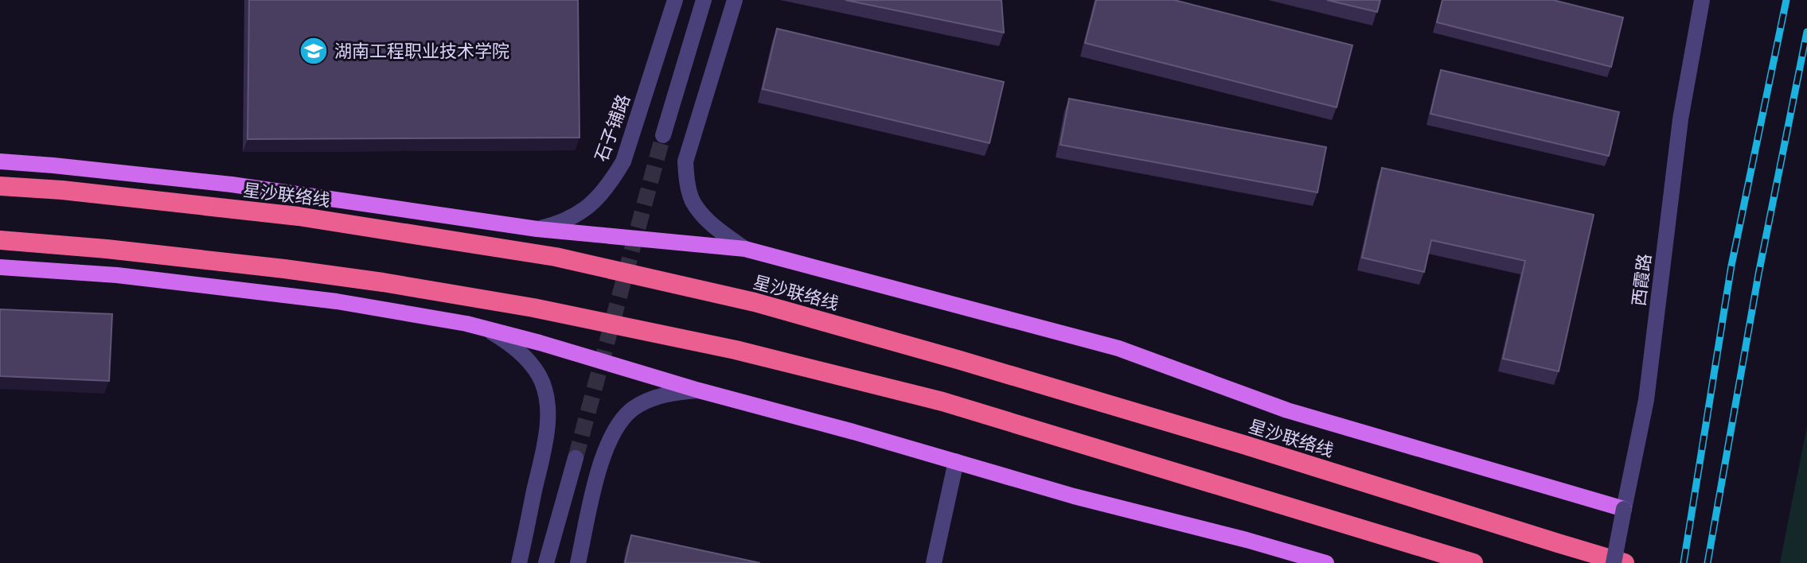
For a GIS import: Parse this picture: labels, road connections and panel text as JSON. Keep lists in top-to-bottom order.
{
  "streets": {
    "highway": ["星沙联络线"],
    "street": ["石子铺路", "西霞路"]
  },
  "places": {
    "school or university": ["湖南工程职业技术学院"]
  }
}
